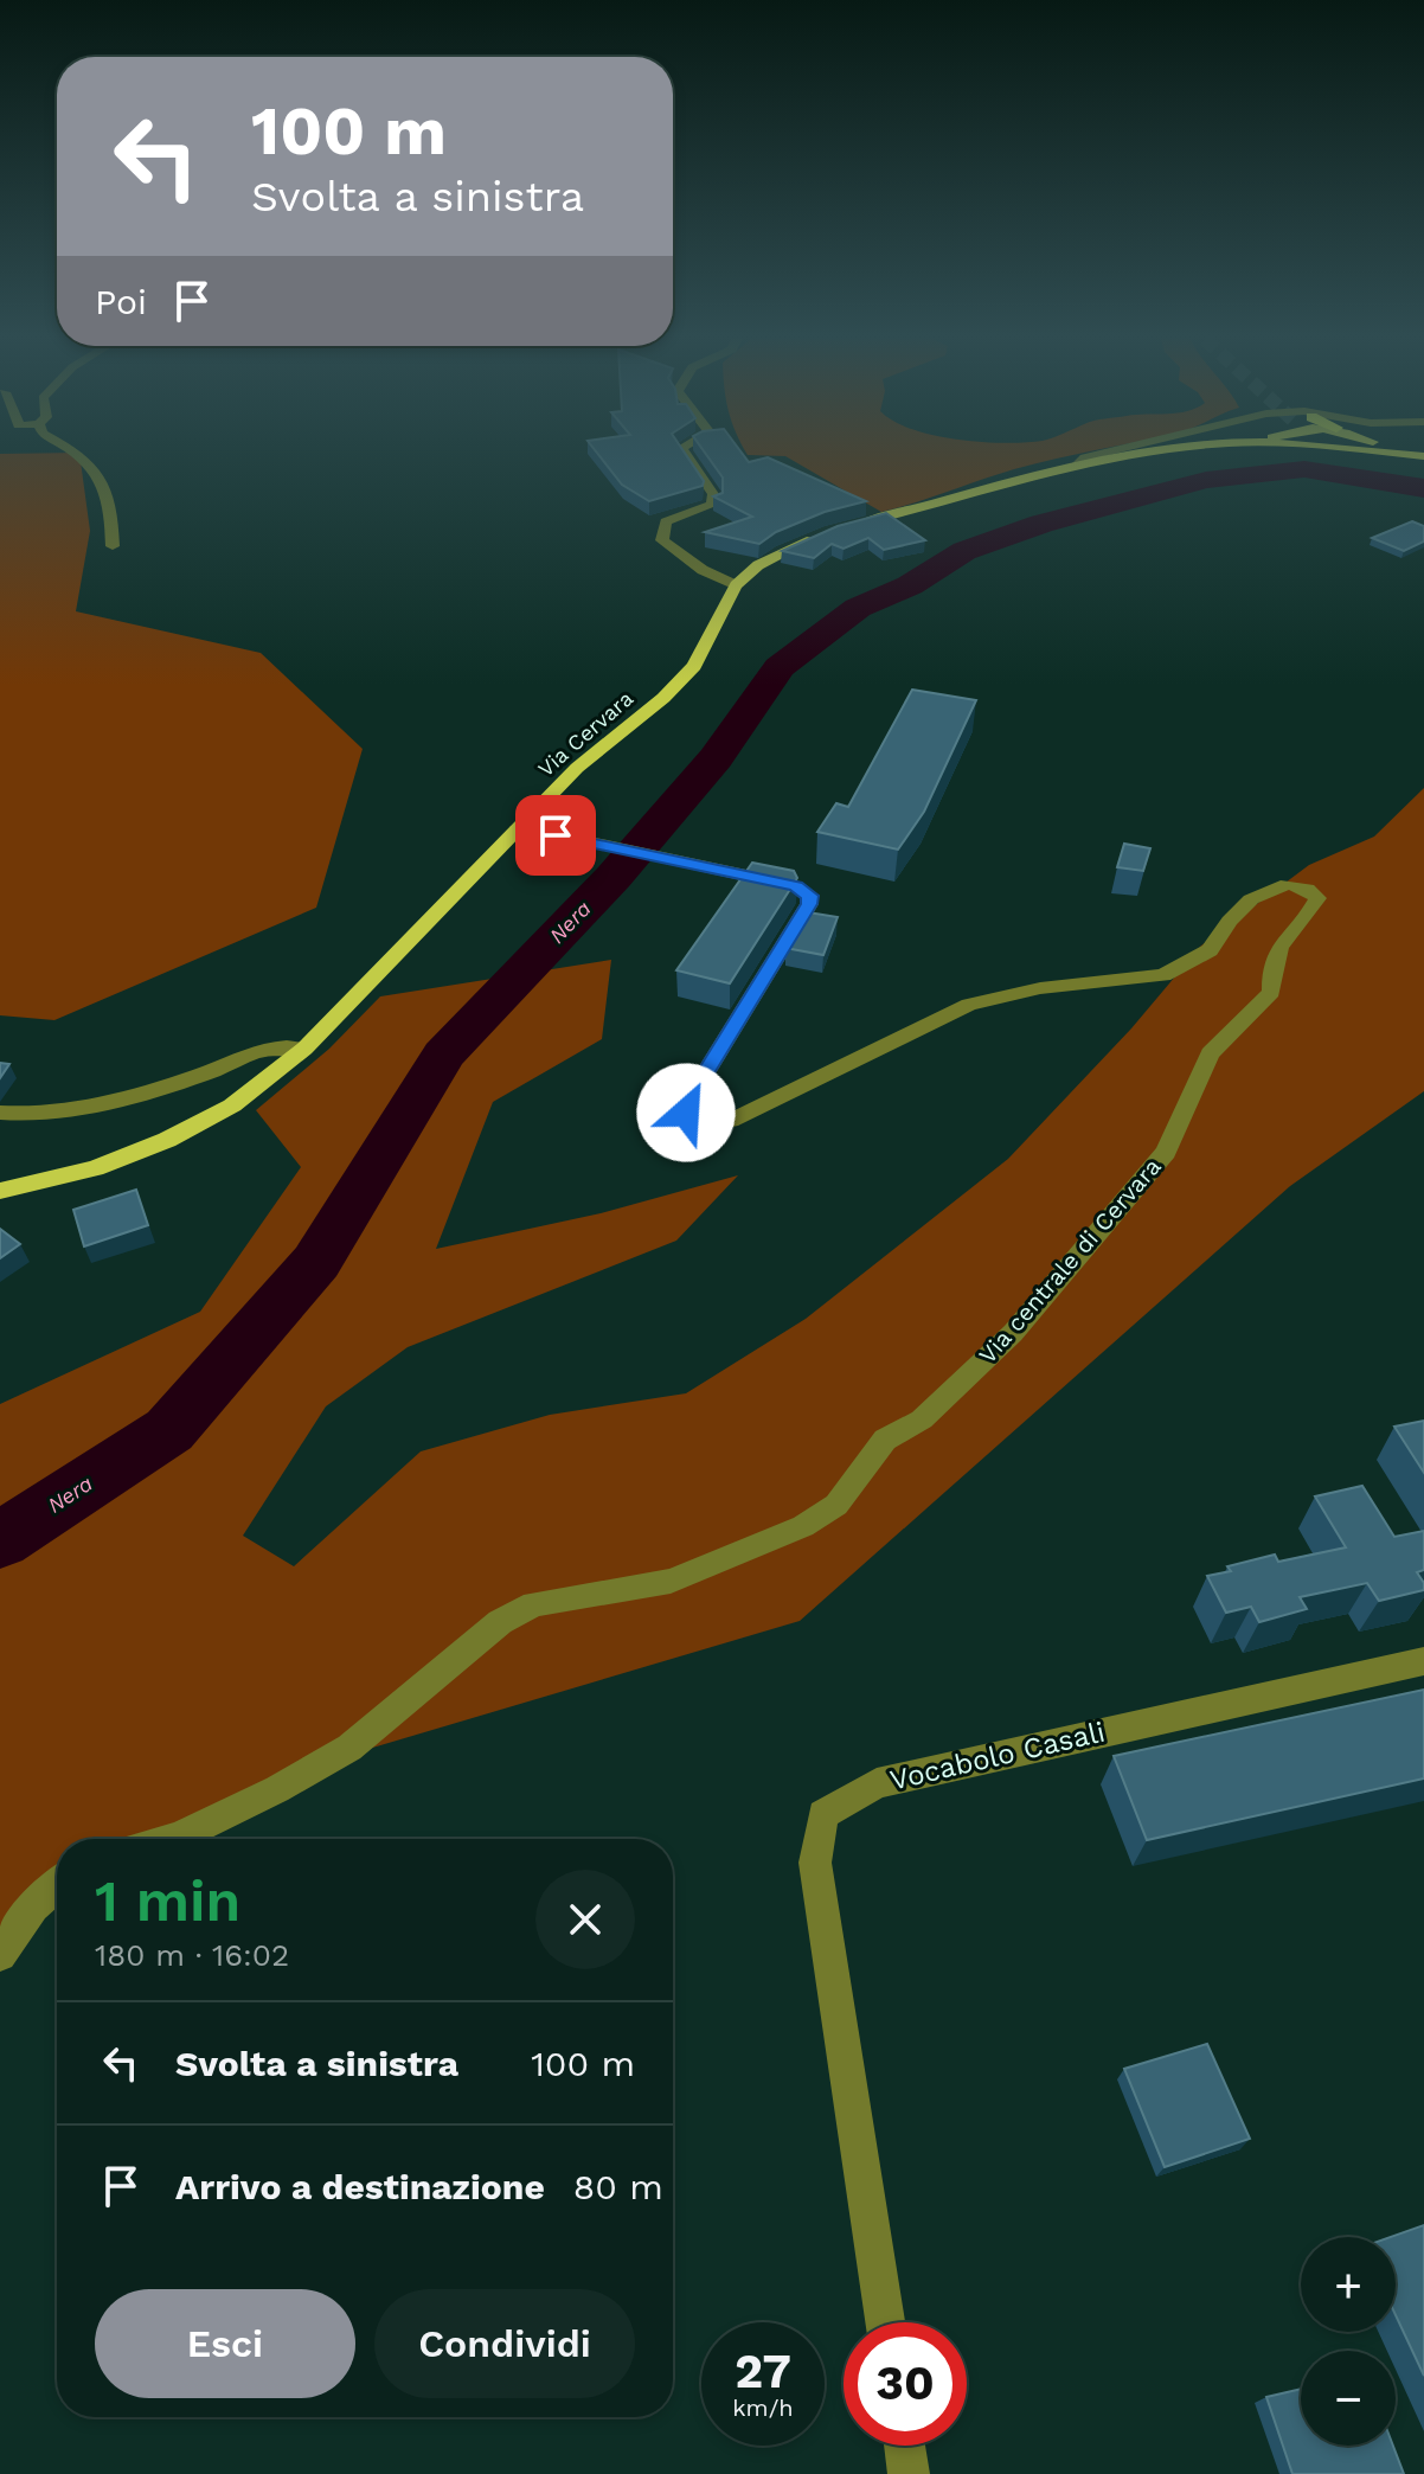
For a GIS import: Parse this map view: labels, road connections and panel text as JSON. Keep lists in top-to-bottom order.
{
  "streets": {
    "main road": ["Via Cervara"],
    "street": ["Via centrale di Cervara", "Vocabolo Casali"]
  },
  "crossings": [
    ["Via Cervara", "Via centrale di Cervara"]
  ],
  "water": ["Nera"],
  "page": {
    "turn": ["100 m", "Svolta a sinistra"],
    "then": "Poi",
    "heading": ["1 min", "180 m · 16:02"],
    "list": [
      {
        "name": "Svolta a sinistra",
        "value": "100 m"
      },
      {
        "name": "Arrivo a destinazione",
        "value": "80 m"
      }
    ],
    "map_buttons": ["+", "−"],
    "buttons": ["Esci", "Condividi"],
    "speed": "27 km/h",
    "limit": "30"
  }
}
